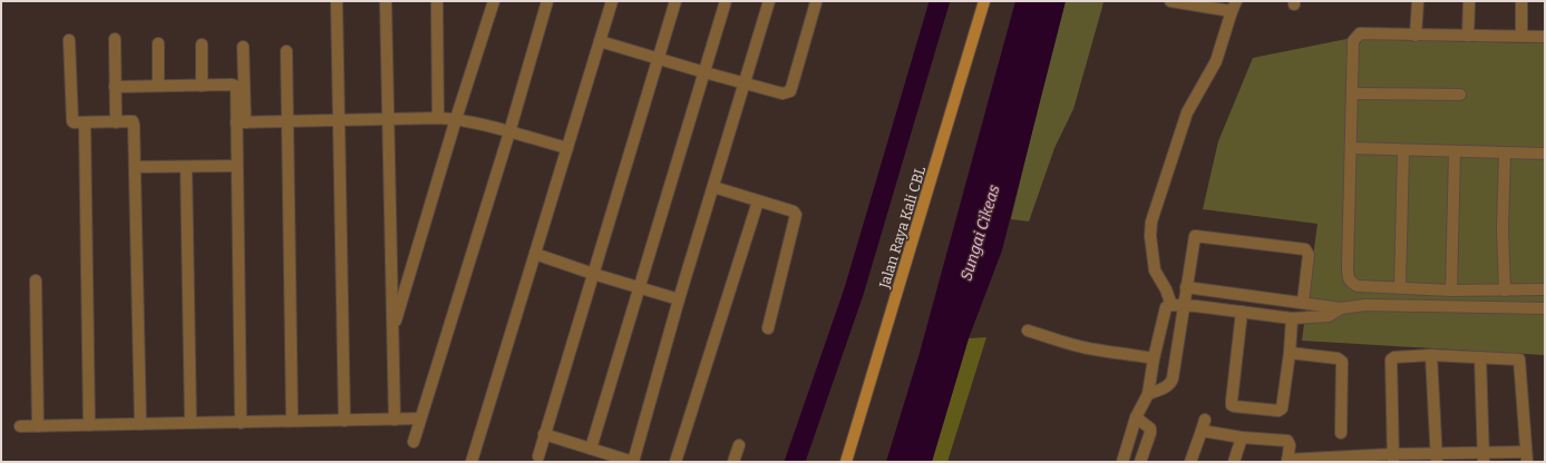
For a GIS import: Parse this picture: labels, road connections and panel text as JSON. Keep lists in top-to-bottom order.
{
  "streets": {
    "main road": ["Jalan Raya Kali CBL"]
  },
  "water": ["Sungai Cikeas"]
}
